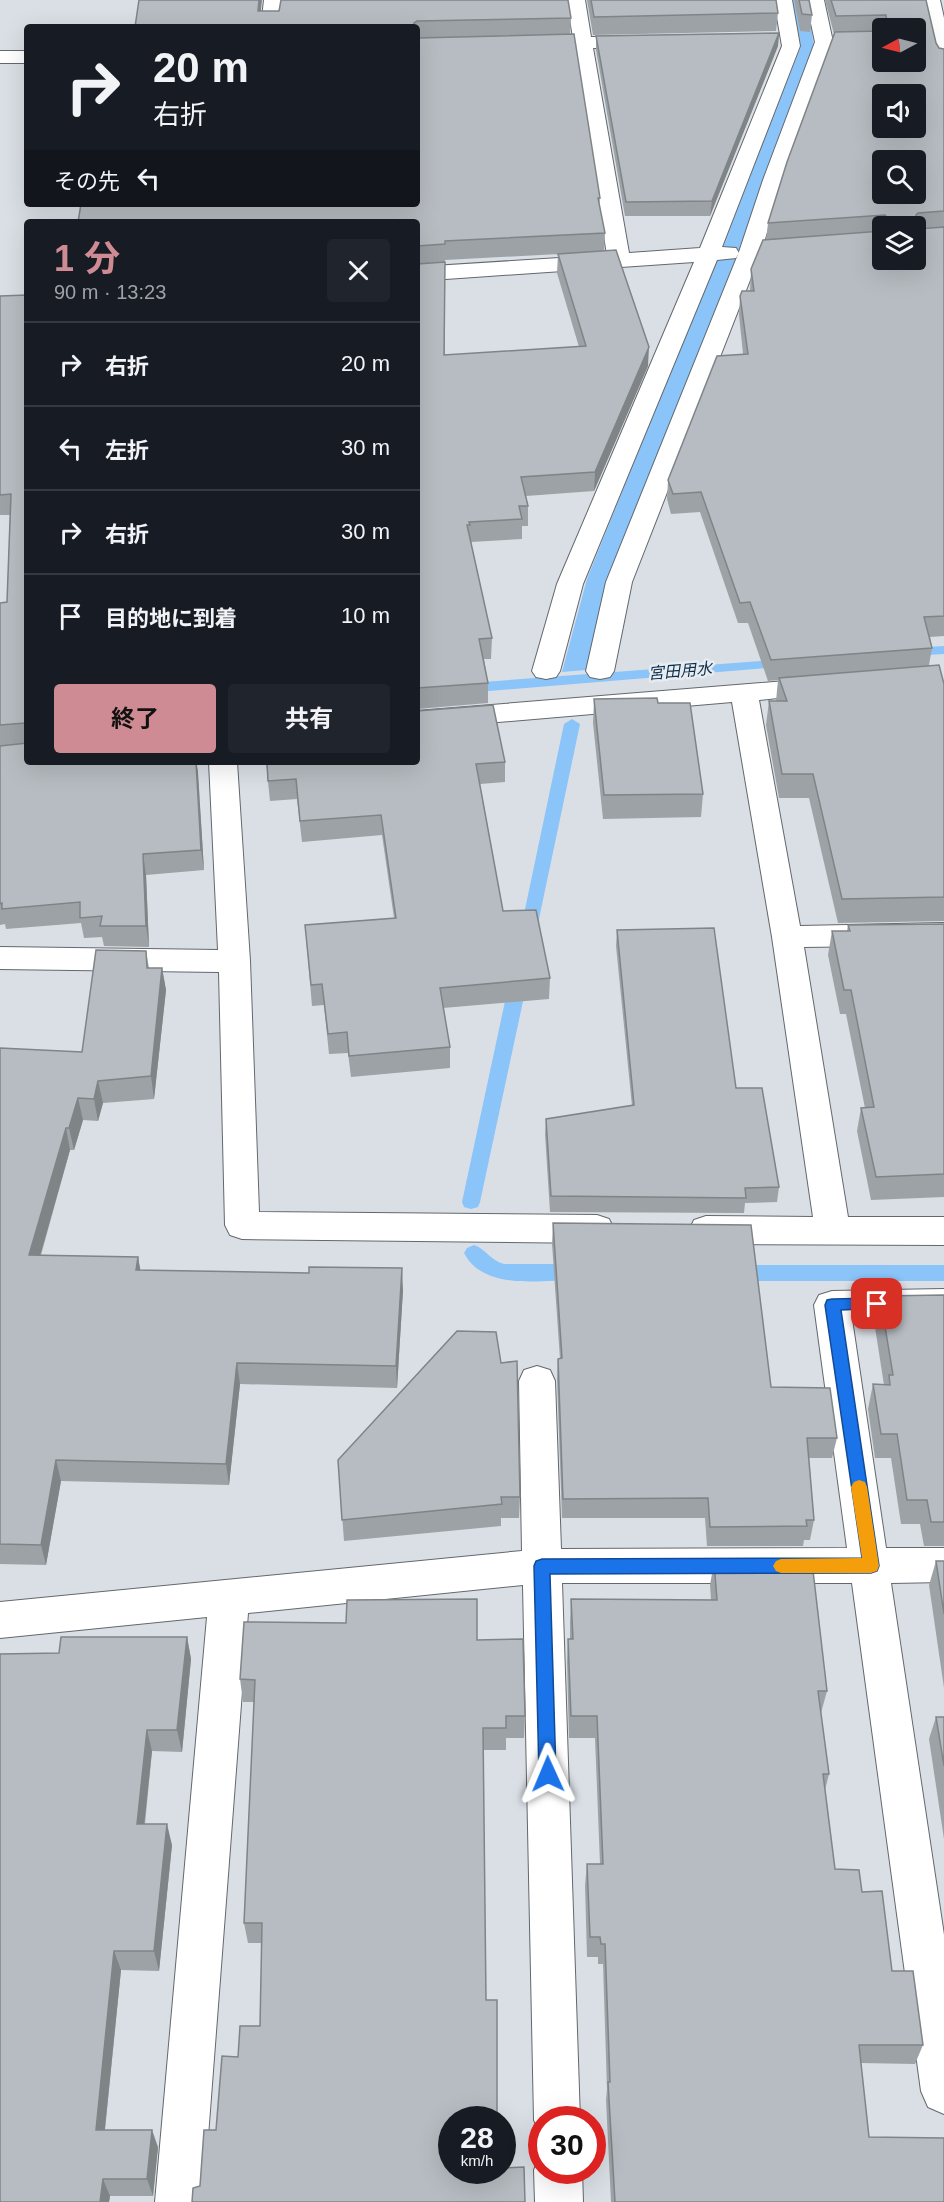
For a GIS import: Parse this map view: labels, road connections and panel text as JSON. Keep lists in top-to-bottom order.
{
  "water": ["宮田用水"],
  "north": "left",
  "page": {
    "turn": ["20 m", "右折"],
    "then": "その先",
    "heading": ["1 分", "90 m · 13:23"],
    "list": [
      {
        "name": "右折",
        "value": "20 m"
      },
      {
        "name": "左折",
        "value": "30 m"
      },
      {
        "name": "右折",
        "value": "30 m"
      },
      {
        "name": "目的地に到着",
        "value": "10 m"
      }
    ],
    "buttons": ["終了", "共有"],
    "speed": "28 km/h",
    "limit": "30"
  }
}
